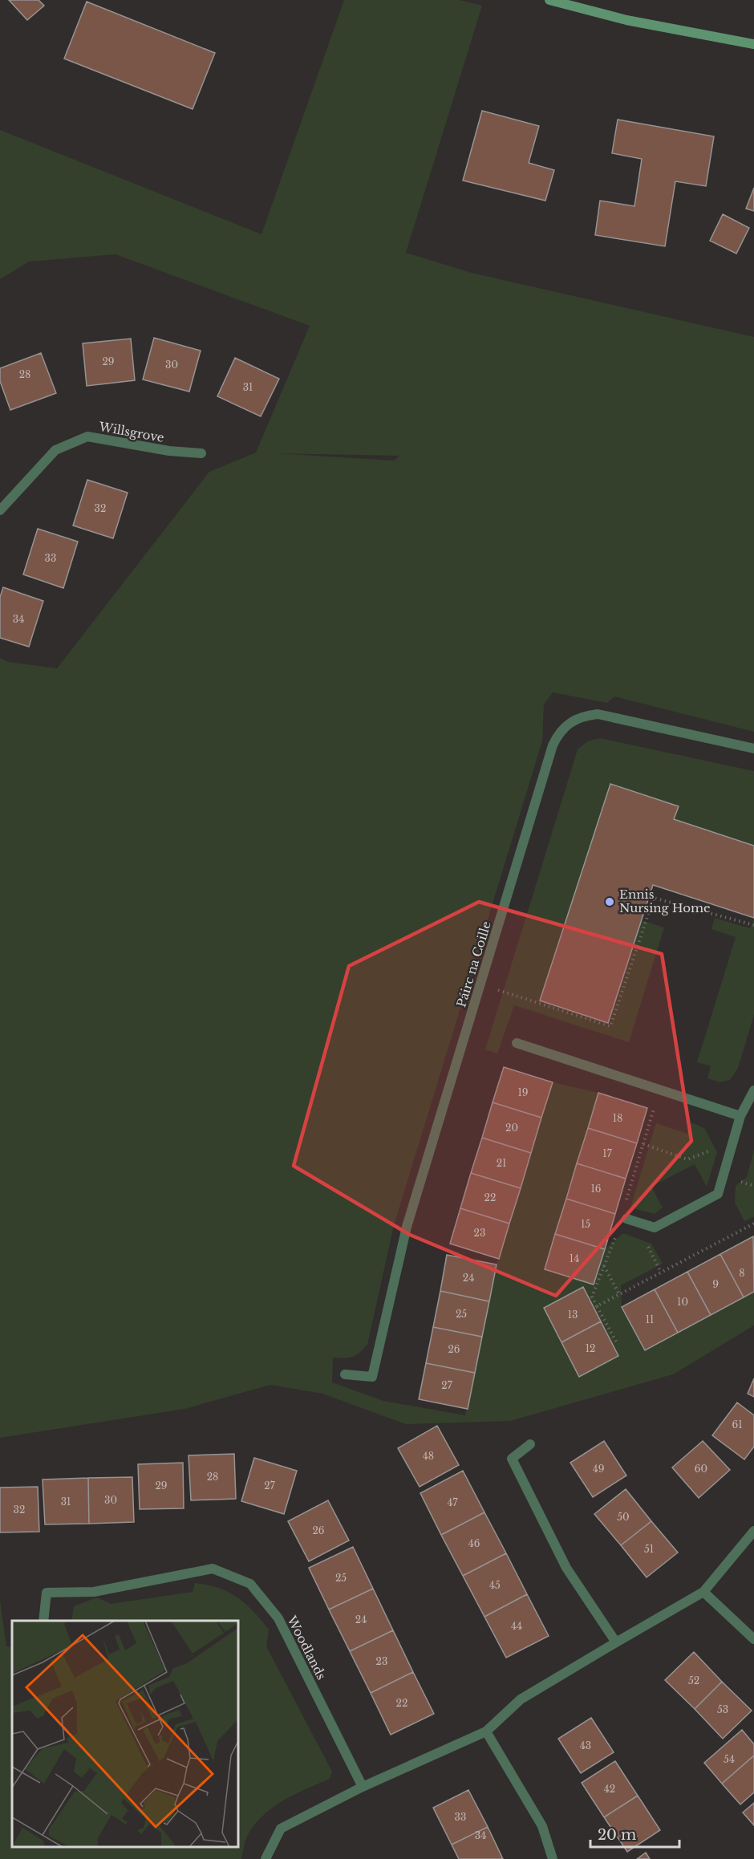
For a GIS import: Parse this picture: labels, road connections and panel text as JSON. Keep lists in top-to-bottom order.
{
  "streets": {
    "street": ["Willsgrove", "Páirc na Coille", "Woodlands"]
  },
  "places": ["Ennis Nursing Home"],
  "house_numbers": [
    "29",
    "30",
    "28",
    "31",
    "32",
    "33",
    "34",
    "19",
    "18",
    "20",
    "17",
    "21",
    "16",
    "22",
    "15",
    "23",
    "14",
    "8",
    "24",
    "9",
    "10",
    "25",
    "13",
    "11",
    "12",
    "26",
    "27",
    "61",
    "48",
    "49",
    "60",
    "28",
    "29",
    "27",
    "30",
    "31",
    "47",
    "32",
    "50",
    "26",
    "46",
    "51",
    "25",
    "45",
    "24",
    "44",
    "23",
    "52",
    "22",
    "53",
    "43",
    "54",
    "42",
    "33",
    "34"
  ],
  "scale_bar": "20 m"
}
